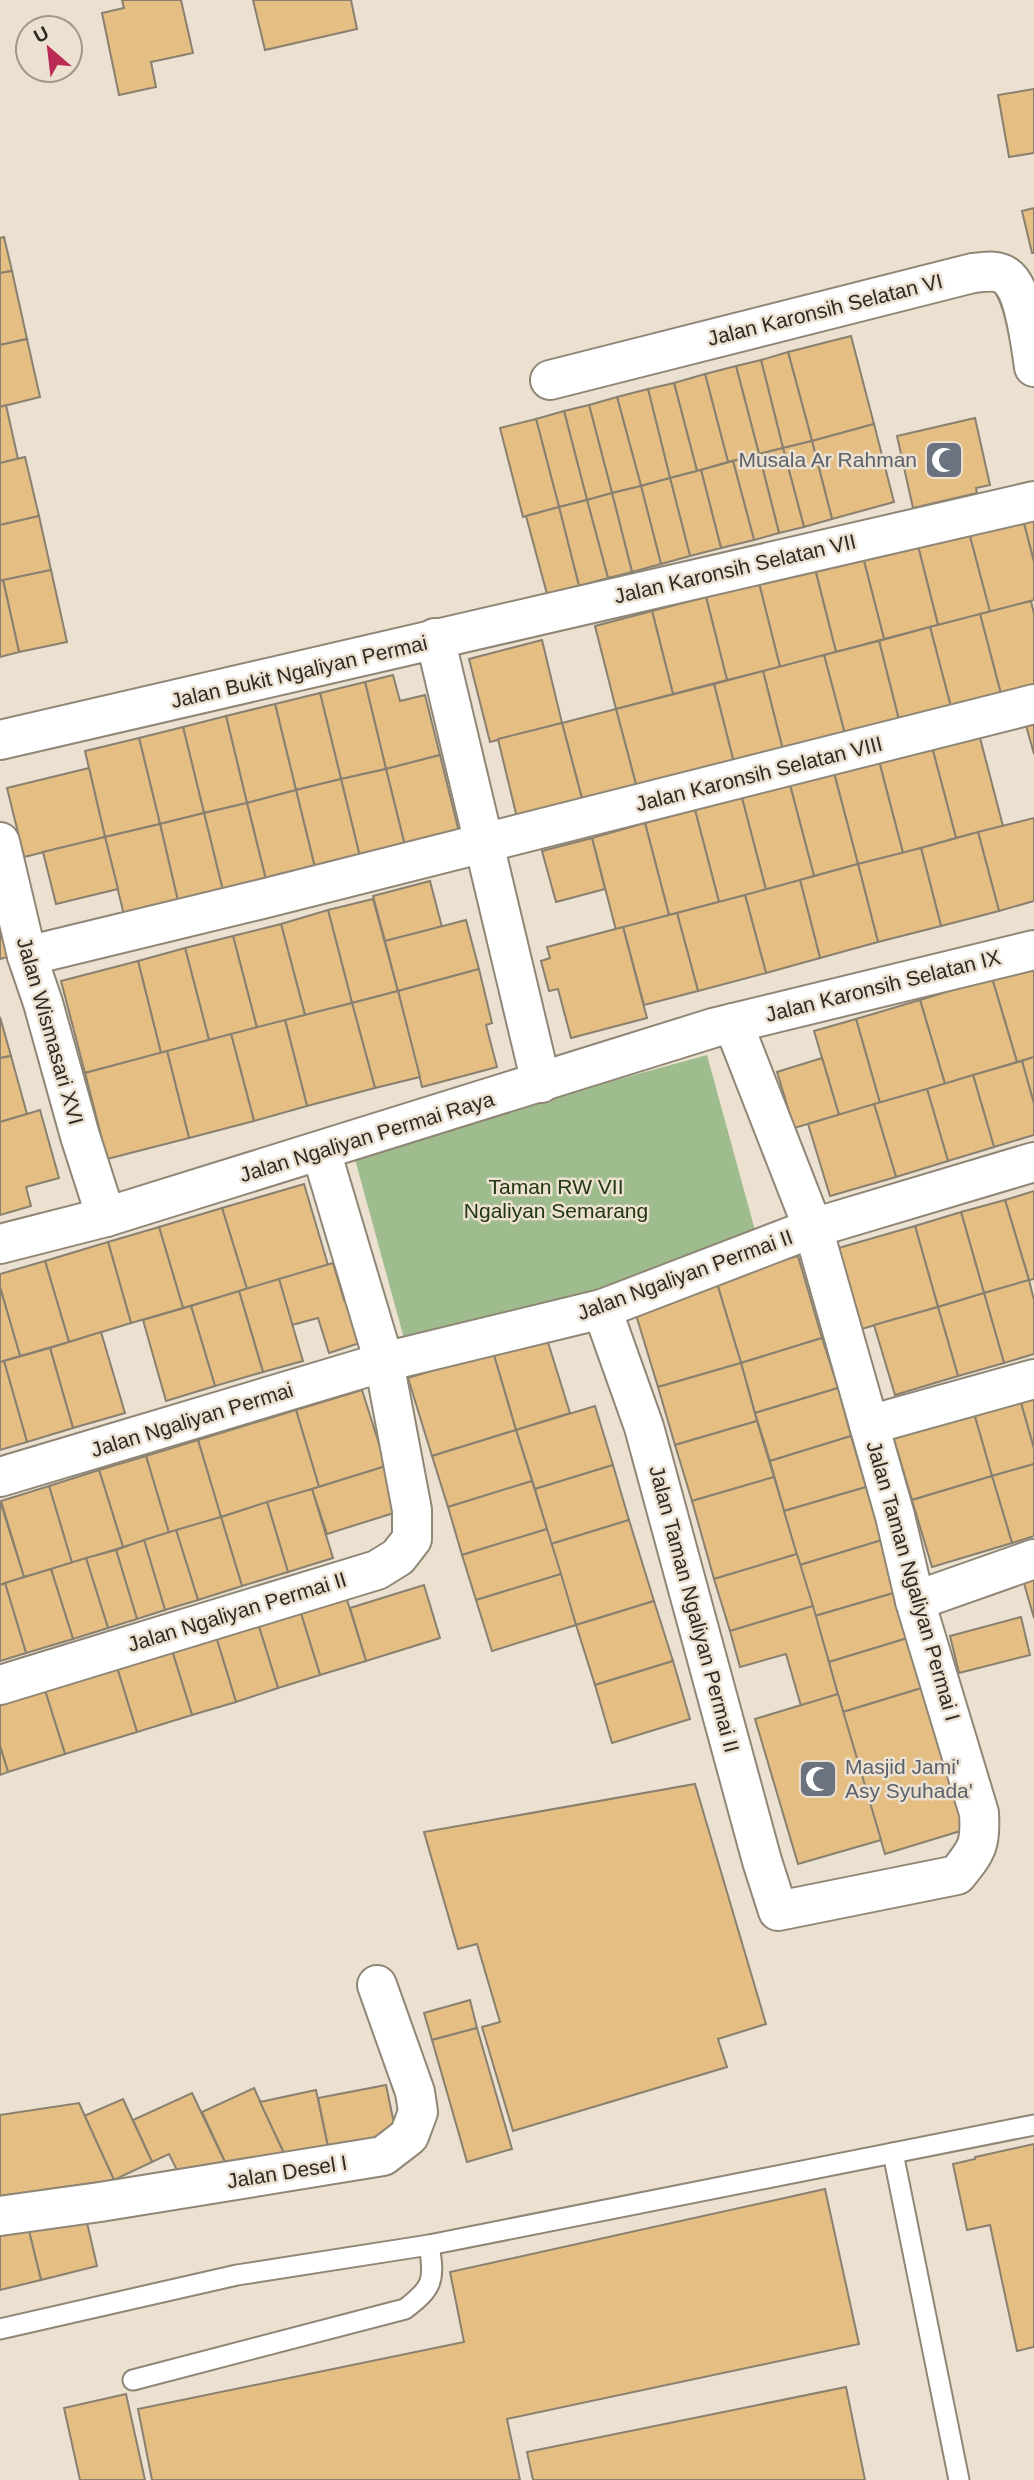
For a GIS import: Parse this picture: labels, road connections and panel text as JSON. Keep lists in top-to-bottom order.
{
  "streets": {
    "street": [
      "Jalan Karonsih Selatan VI",
      "Jalan Karonsih Selatan VII",
      "Jalan Bukit Ngaliyan Permai",
      "Jalan Karonsih Selatan VIII",
      "Jalan Karonsih Selatan IX",
      "Jalan Wismasari XVI",
      "Jalan Ngaliyan Permai Raya",
      "Jalan Ngaliyan Permai II",
      "Jalan Ngaliyan Permai",
      "Jalan Taman Ngaliyan Permai I",
      "Jalan Taman Ngaliyan Permai II",
      "Jalan Desel I"
    ]
  },
  "crossings": [
    ["Jalan Karonsih Selatan VII", "Jalan Bukit Ngaliyan Permai"],
    ["Jalan Bukit Ngaliyan Permai", "Jalan Karonsih Selatan VIII"],
    ["Jalan Bukit Ngaliyan Permai", "Jalan Ngaliyan Permai Raya"],
    ["Jalan Karonsih Selatan IX", "Jalan Ngaliyan Permai Raya"],
    ["Jalan Karonsih Selatan IX", "Jalan Ngaliyan Permai II"],
    ["Jalan Wismasari XVI", "Jalan Ngaliyan Permai Raya"],
    ["Jalan Ngaliyan Permai Raya", "Jalan Ngaliyan Permai II"],
    ["Jalan Ngaliyan Permai II", "Jalan Ngaliyan Permai"],
    ["Jalan Ngaliyan Permai II", "Jalan Taman Ngaliyan Permai I"],
    ["Jalan Ngaliyan Permai II", "Jalan Taman Ngaliyan Permai II"],
    ["Jalan Taman Ngaliyan Permai I", "Jalan Taman Ngaliyan Permai II"]
  ],
  "parks": ["Taman RW VII Ngaliyan Semarang"],
  "places": {
    "mosque": ["Musala Ar Rahman", "Masjid Jami' Asy Syuhada'"]
  },
  "north": "top left"
}
